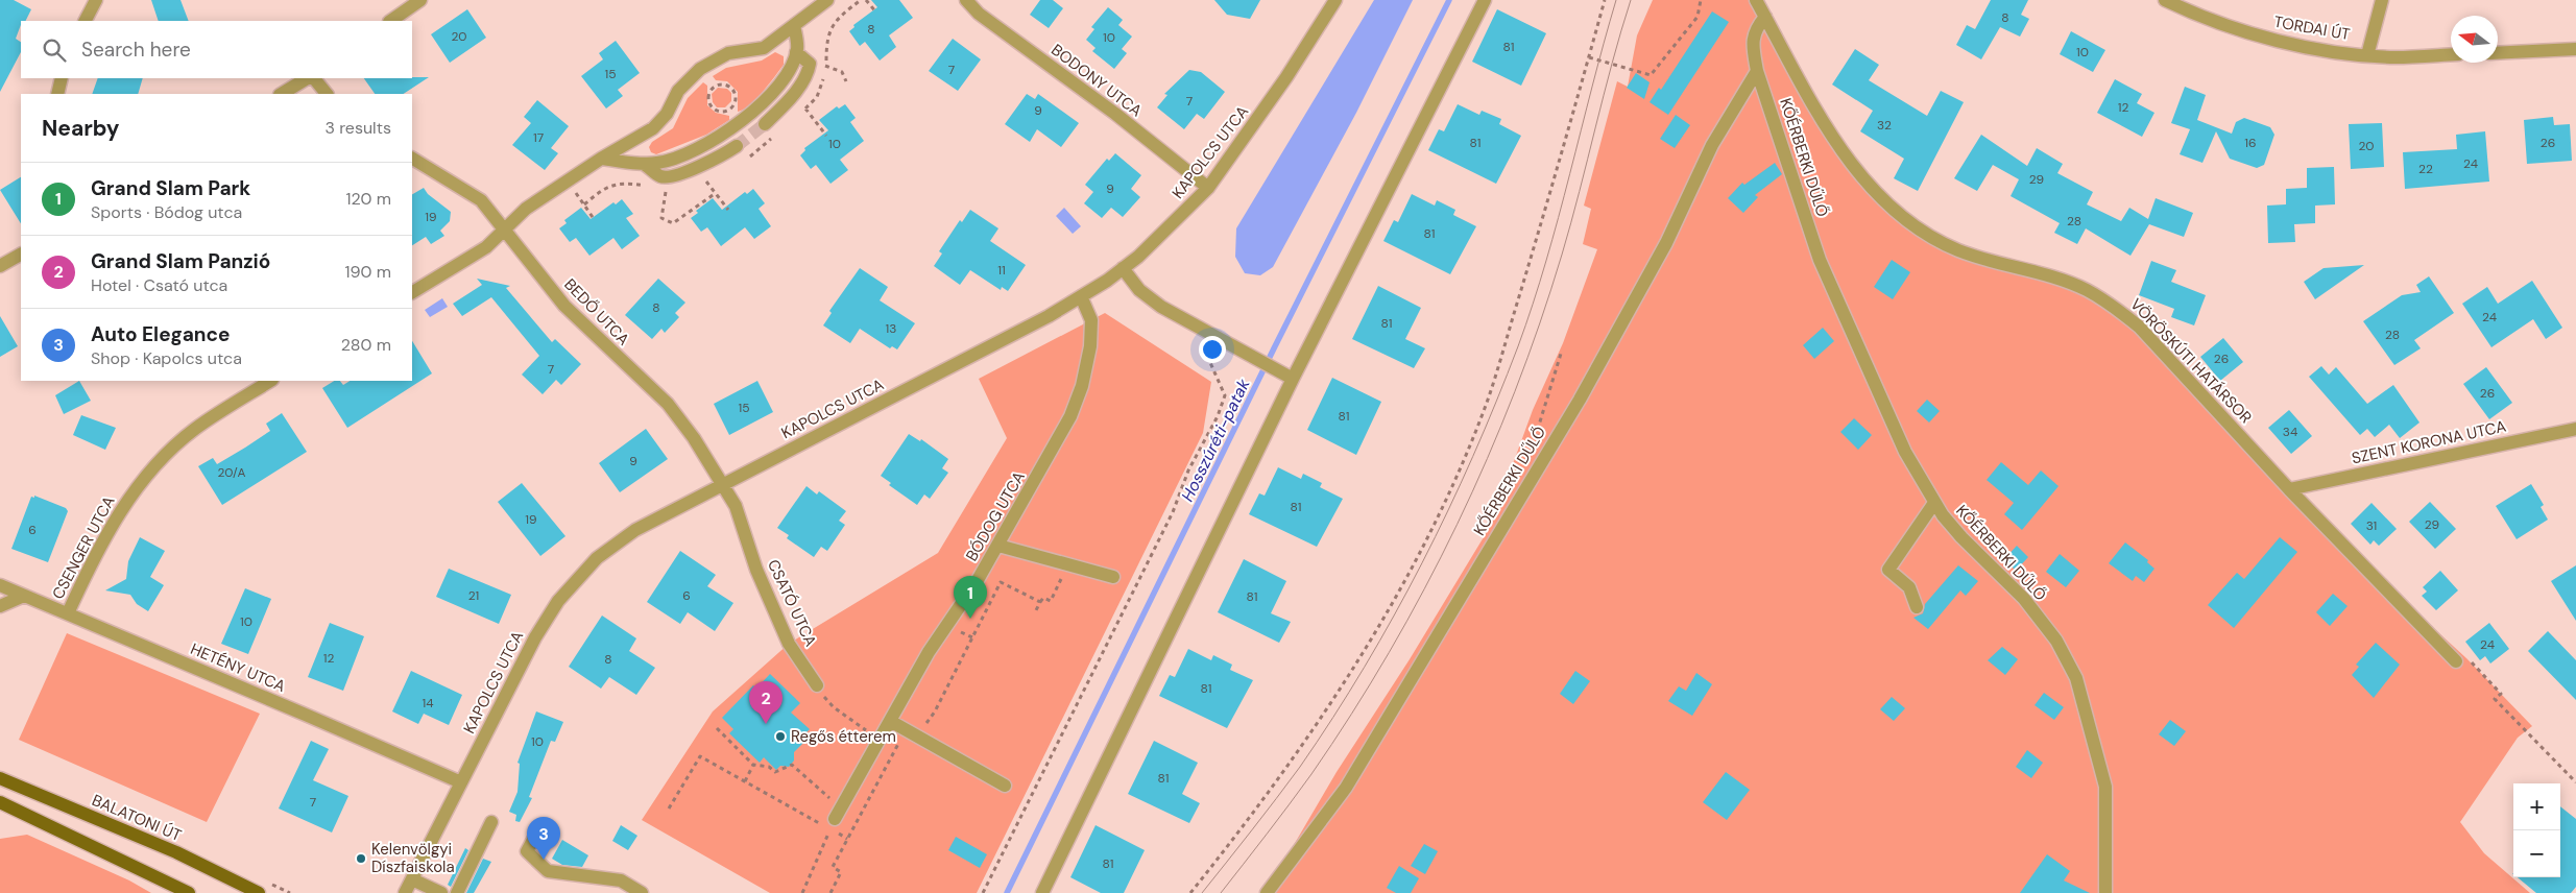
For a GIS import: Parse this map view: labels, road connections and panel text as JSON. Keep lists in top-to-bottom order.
{
  "streets": {
    "main road": ["BALATONI ÚT"],
    "street": [
      "TORDAI ÚT",
      "BODONY UTCA",
      "KAPOLCS UTCA",
      "KŐÉRBERKI DŰLŐ",
      "BEDŐ UTCA",
      "VÖRÖSKÚTI HATÁRSOR",
      "SZENT KORONA UTCA",
      "BÓDOG UTCA",
      "CSENGER UTCA",
      "CSATÓ UTCA",
      "HETÉNY UTCA"
    ]
  },
  "crossings": [
    ["BODONY UTCA", "KAPOLCS UTCA"],
    ["KAPOLCS UTCA", "BEDŐ UTCA"],
    ["KAPOLCS UTCA", "BÓDOG UTCA"],
    ["KAPOLCS UTCA", "CSATÓ UTCA"],
    ["KAPOLCS UTCA", "HETÉNY UTCA"],
    ["KŐÉRBERKI DŰLŐ", "VÖRÖSKÚTI HATÁRSOR"],
    ["BEDŐ UTCA", "CSATÓ UTCA"],
    ["VÖRÖSKÚTI HATÁRSOR", "SZENT KORONA UTCA"],
    ["CSENGER UTCA", "HETÉNY UTCA"]
  ],
  "water": ["Hosszúréti-patak"],
  "places": ["Regős étterem", "Kelenvölgyi Díszfaiskola"],
  "house_numbers": [
    "8",
    "8",
    "20",
    "10",
    "81",
    "10",
    "7",
    "15",
    "7",
    "12",
    "9",
    "32",
    "17",
    "81",
    "16",
    "26",
    "10",
    "20",
    "24",
    "22",
    "29",
    "9",
    "19",
    "28",
    "81",
    "11",
    "8",
    "24",
    "81",
    "13",
    "28",
    "26",
    "7",
    "26",
    "15",
    "81",
    "34",
    "9",
    "20/A",
    "81",
    "19",
    "29",
    "31",
    "6",
    "21",
    "6",
    "81",
    "10",
    "24",
    "12",
    "8",
    "81",
    "14",
    "10",
    "81",
    "7",
    "81"
  ],
  "north": "left",
  "page": {
    "search": "Search here",
    "heading": ["Nearby", "3 results"],
    "list": [
      {
        "mark": "1",
        "name": "Grand Slam Park",
        "note": "Sports · Bódog utca",
        "value": "120 m"
      },
      {
        "mark": "2",
        "name": "Grand Slam Panzió",
        "note": "Hotel · Csató utca",
        "value": "190 m"
      },
      {
        "mark": "3",
        "name": "Auto Elegance",
        "note": "Shop · Kapolcs utca",
        "value": "280 m"
      }
    ],
    "pins": ["1", "2", "3"],
    "map_buttons": ["+", "−"]
  }
}
